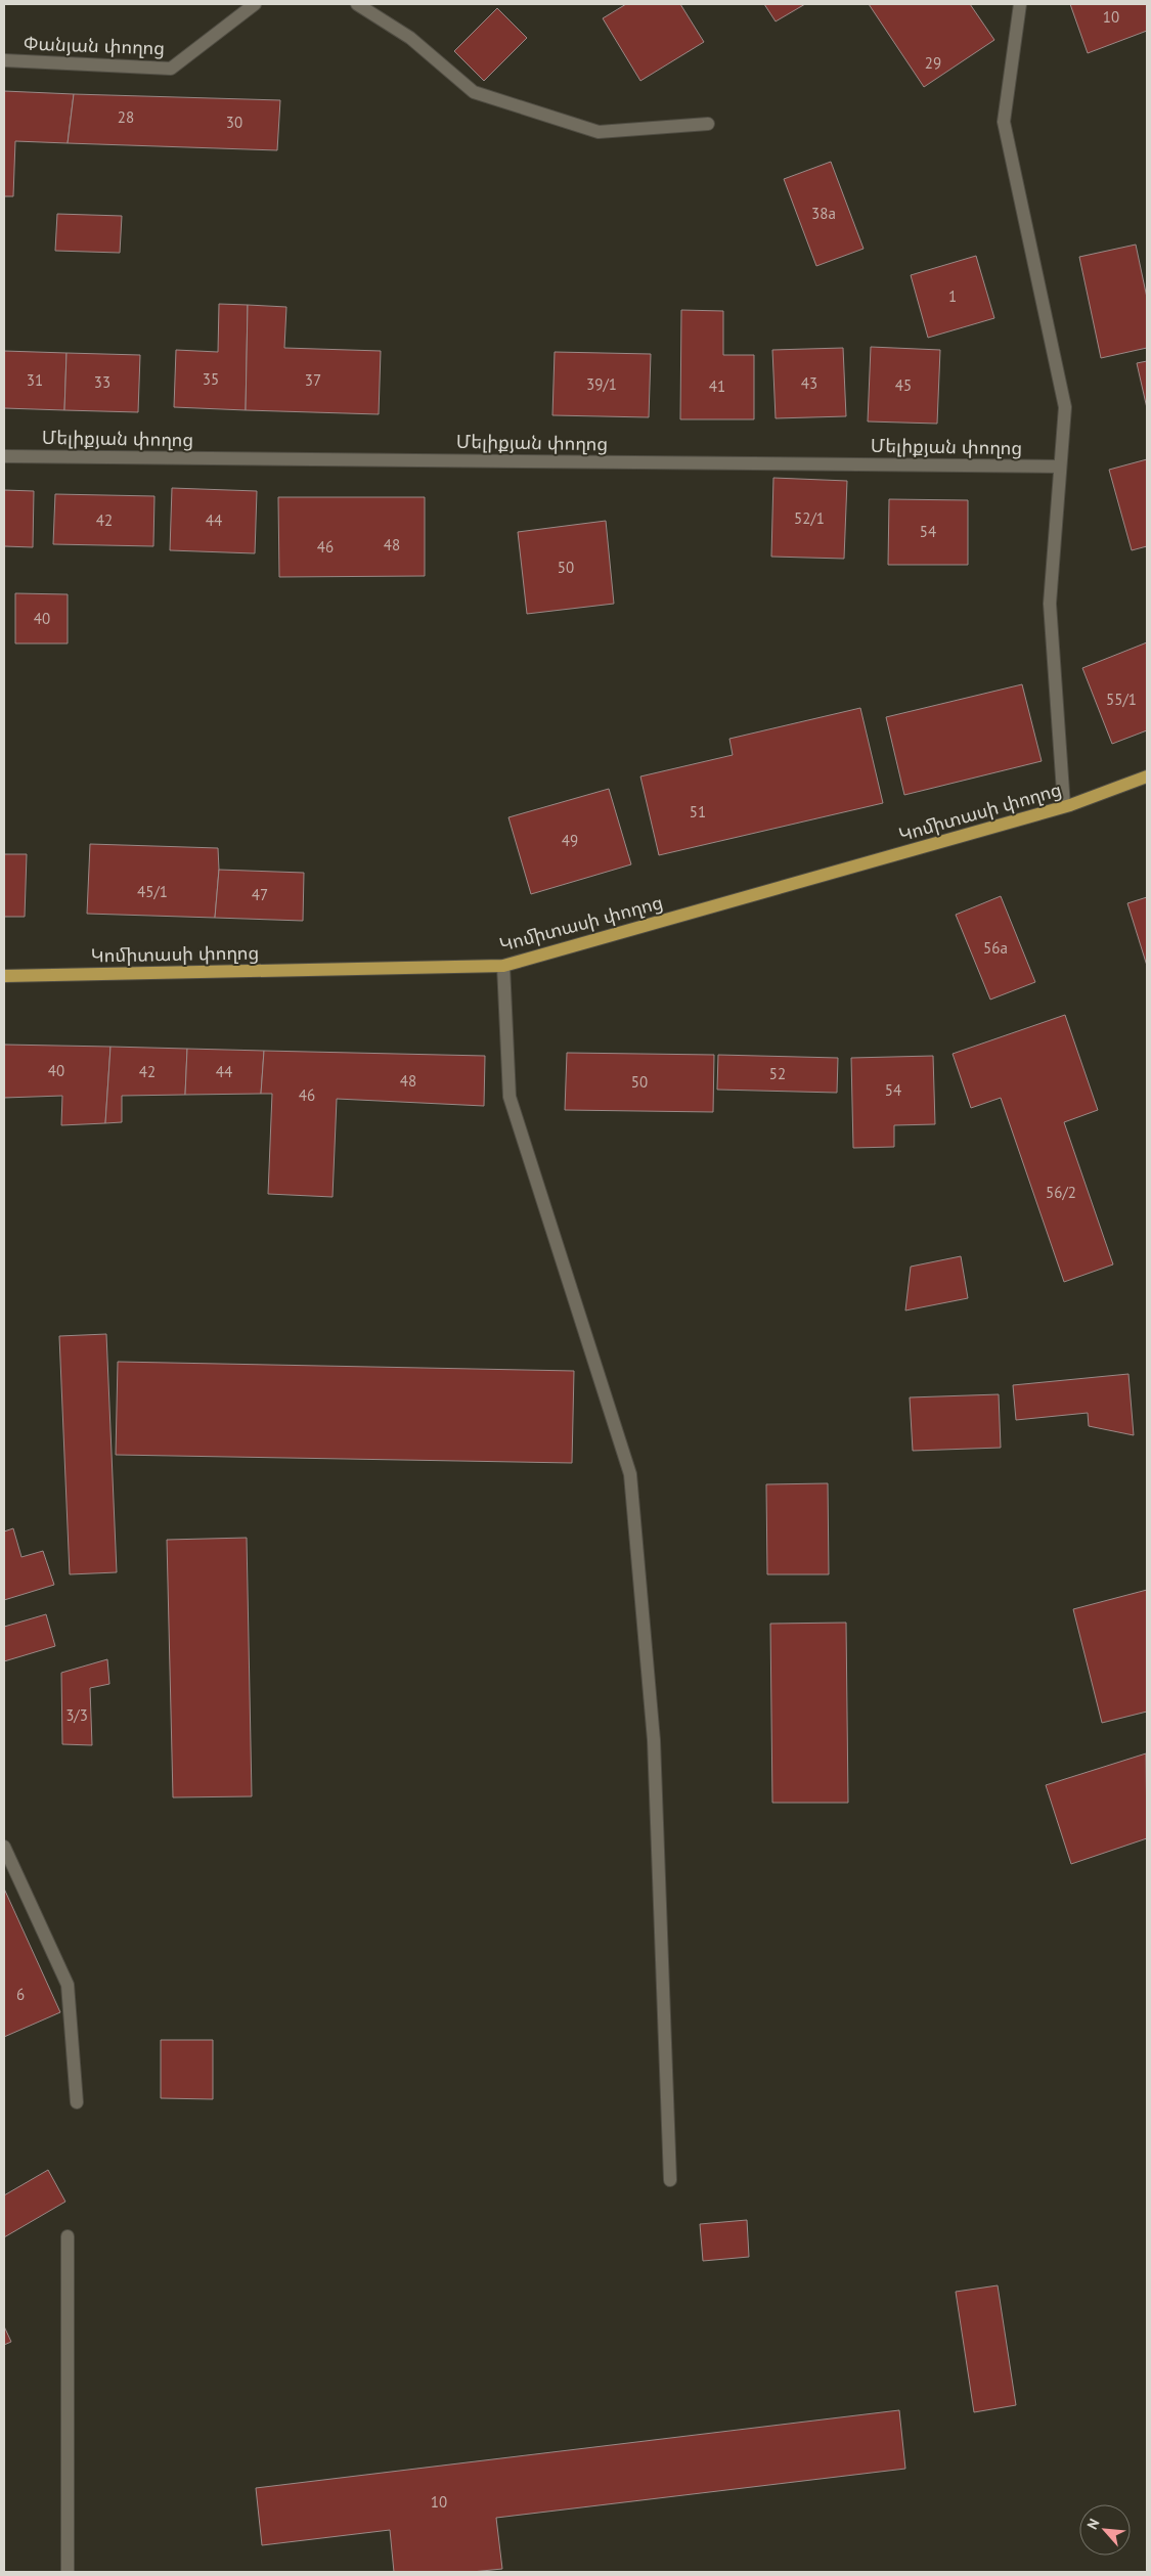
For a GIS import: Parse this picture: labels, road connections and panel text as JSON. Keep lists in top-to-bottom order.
{
  "streets": {
    "main road": ["Կոմիտասի փողոց"],
    "street": ["Փանյան փողոց", "Մելիքյան փողոց"]
  },
  "house_numbers": [
    "10",
    "29",
    "28",
    "30",
    "38a",
    "1",
    "35",
    "31",
    "37",
    "33",
    "43",
    "39/1",
    "45",
    "41",
    "52/1",
    "42",
    "44",
    "54",
    "48",
    "46",
    "50",
    "40",
    "55/1",
    "51",
    "49",
    "45/1",
    "47",
    "56а",
    "40",
    "42",
    "44",
    "52",
    "48",
    "50",
    "54",
    "46",
    "56/2",
    "3/3",
    "6",
    "10"
  ],
  "north": "top left"
}
